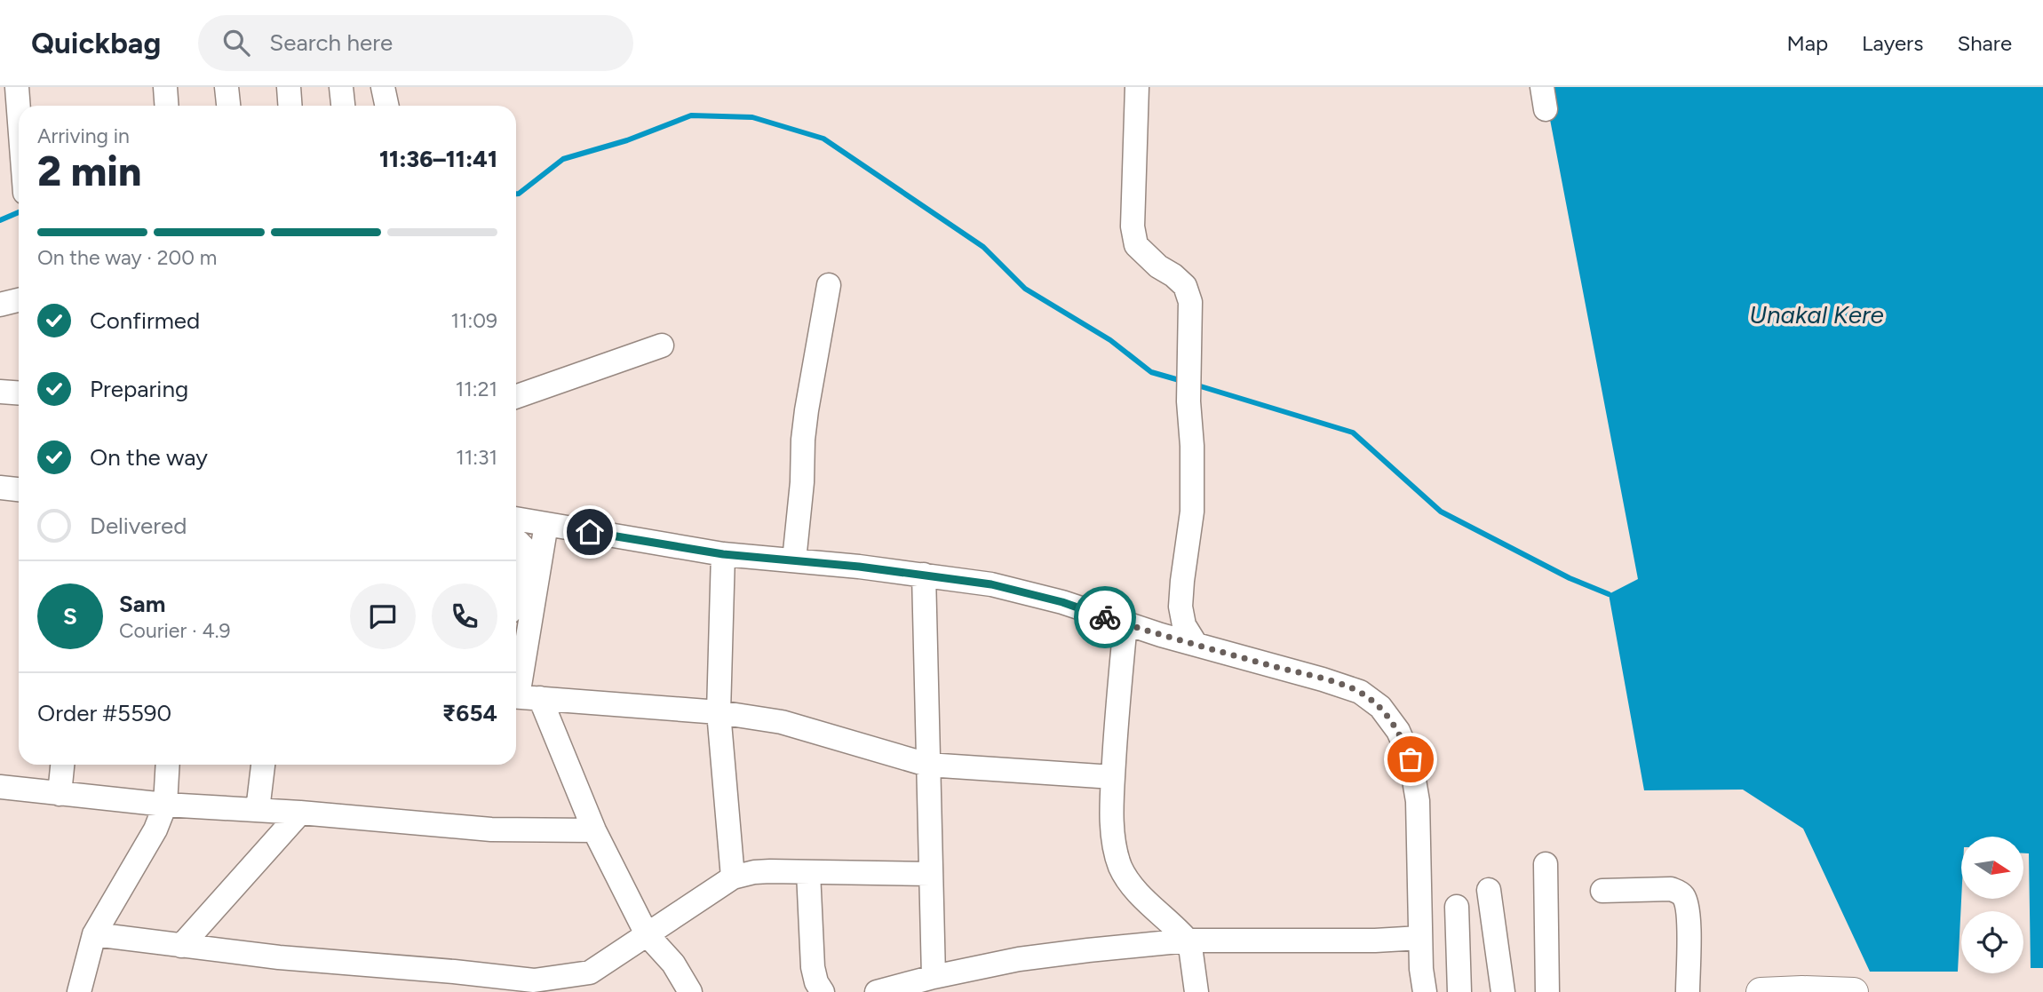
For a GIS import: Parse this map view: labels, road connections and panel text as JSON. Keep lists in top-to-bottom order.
{
  "water": ["Unakal Kere"],
  "north": "right",
  "page": {
    "header": "Quickbag",
    "search": "Search here",
    "nav": ["Map", "Layers", "Share"],
    "heading": ["2 min", "Arriving in", "11:36–11:41"],
    "panel": [
      "Sam",
      "Courier · 4.9",
      "Order #5590",
      "₹654"
    ],
    "bar": "On the way · 200 m",
    "list": [
      ["Confirmed", "11:09"],
      ["Preparing", "11:21"],
      ["On the way", "11:31"],
      "Delivered"
    ],
    "round": "S"
  }
}
